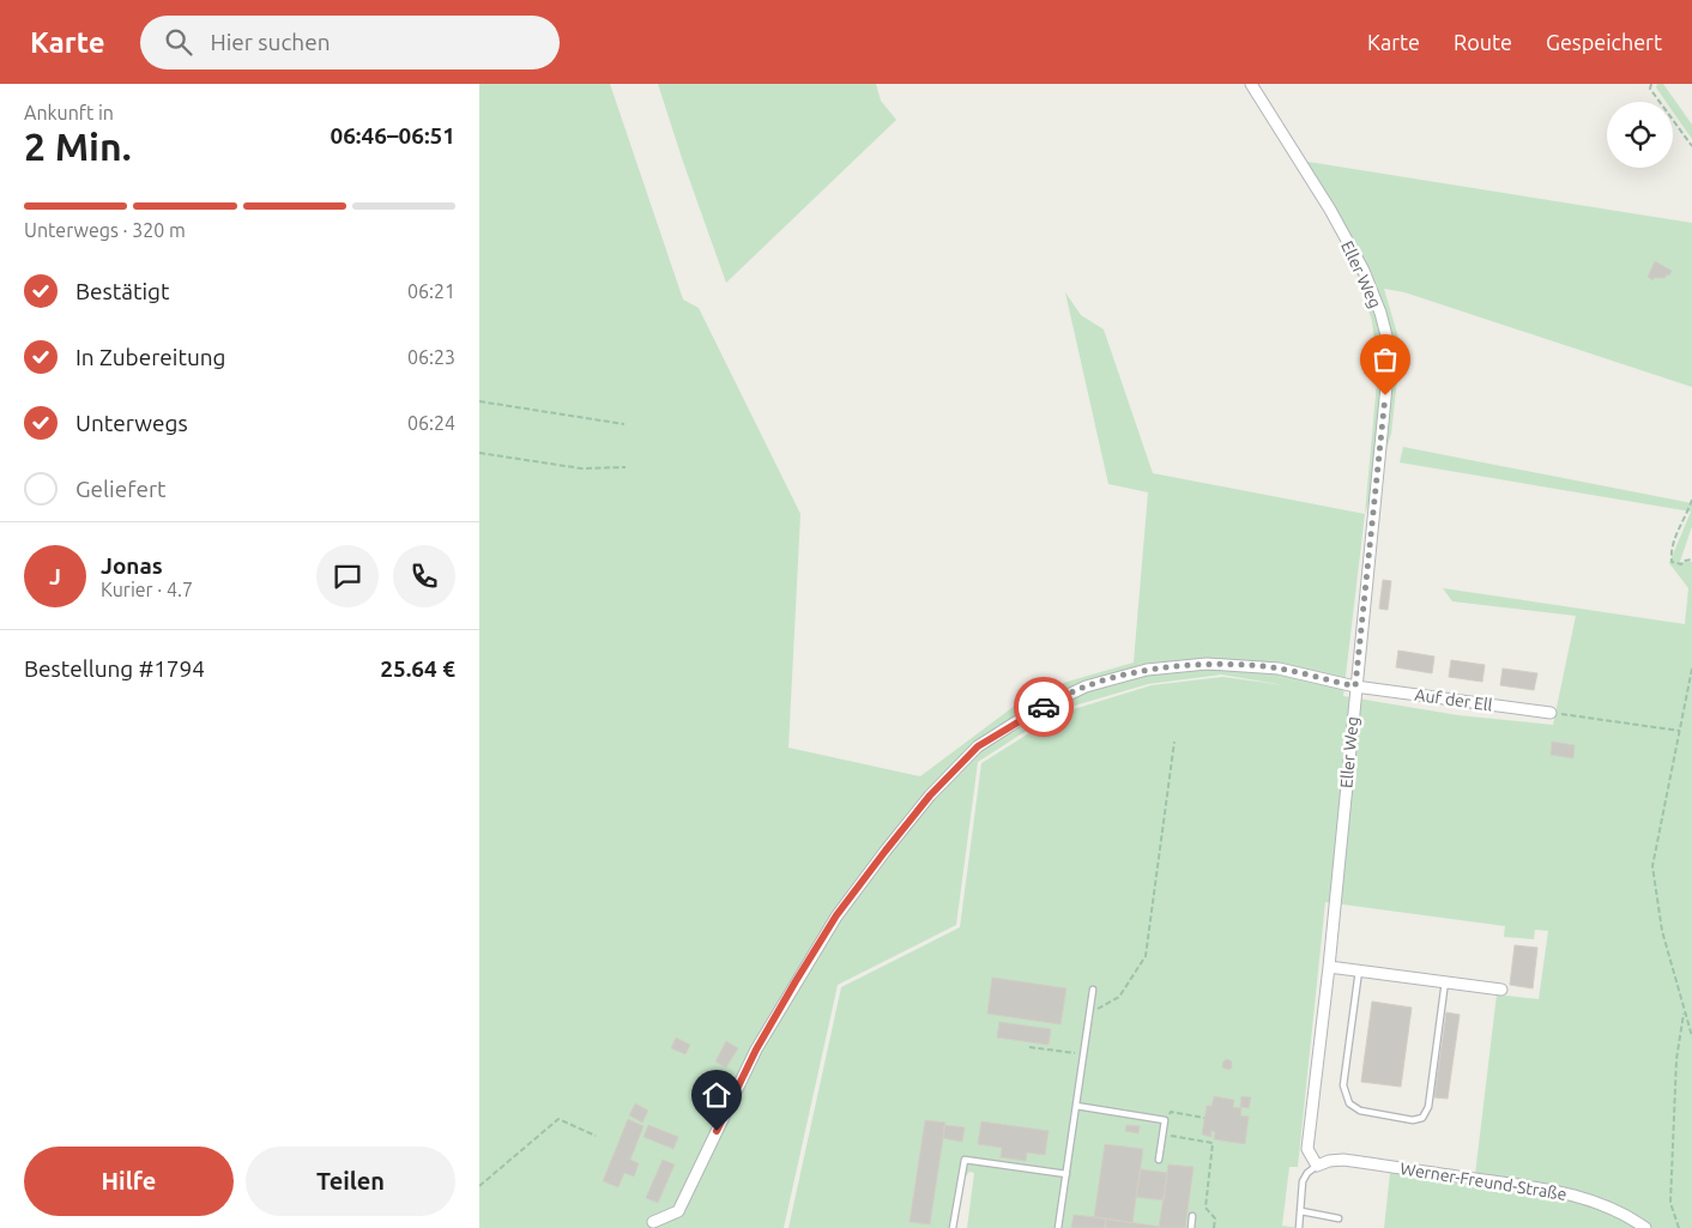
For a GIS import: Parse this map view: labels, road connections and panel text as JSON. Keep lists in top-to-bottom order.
{
  "streets": {
    "street": ["Eller Weg", "Auf der Ell", "Werner-Freund-Straße"]
  },
  "crossings": [
    ["Eller Weg", "Auf der Ell"],
    ["Eller Weg", "Werner-Freund-Straße"]
  ],
  "page": {
    "header": "Karte",
    "search": "Hier suchen",
    "nav": ["Karte", "Route", "Gespeichert"],
    "heading": ["2 Min.", "Ankunft in", "06:46–06:51"],
    "panel": [
      "Jonas",
      "Kurier · 4.7",
      "Bestellung #1794",
      "25.64 €"
    ],
    "bar": "Unterwegs · 320 m",
    "list": [
      ["Bestätigt", "06:21"],
      ["In Zubereitung", "06:23"],
      ["Unterwegs", "06:24"],
      "Geliefert"
    ],
    "round": "J",
    "buttons": ["Hilfe", "Teilen"]
  }
}
